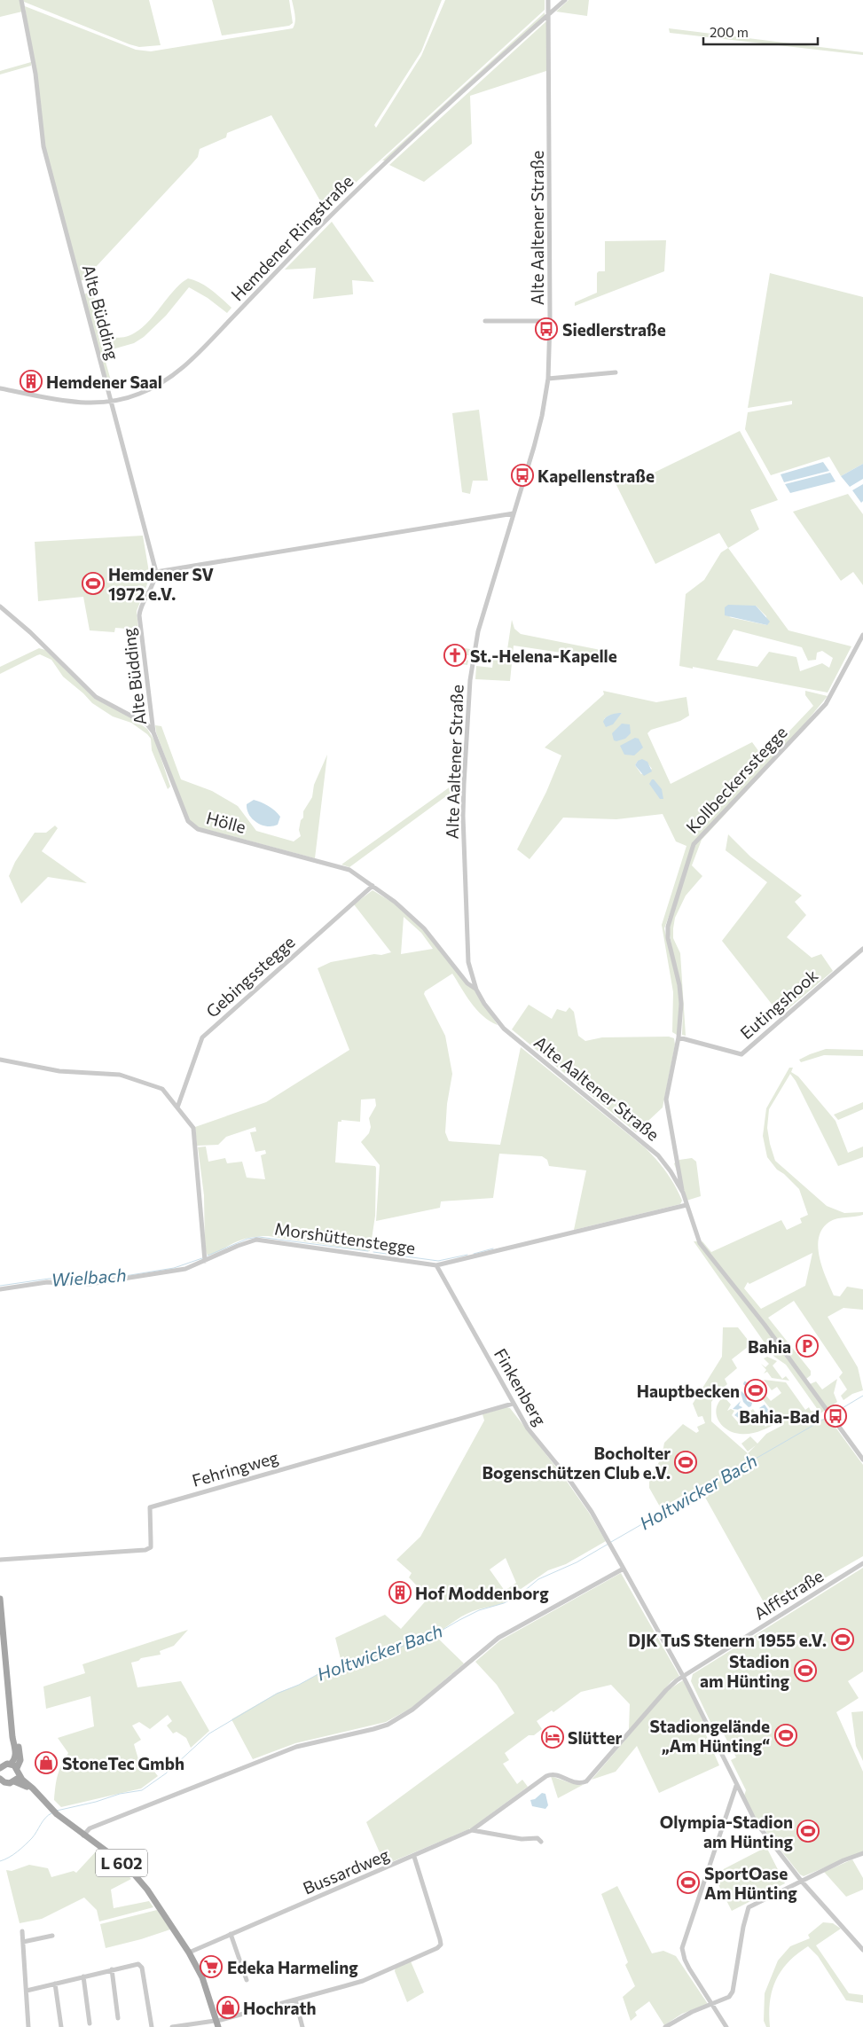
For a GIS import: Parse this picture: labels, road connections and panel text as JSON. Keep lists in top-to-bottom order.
{
  "streets": {
    "main road": ["L 602"],
    "street": [
      "Alte Aaltener Straße",
      "Hemdener Ringstraße",
      "Alte Büdding",
      "Kollbeckersstegge",
      "Hölle",
      "Gebingsstegge",
      "Eutingshook",
      "Morshüttenstegge",
      "Finkenberg",
      "Fehringweg",
      "Alffstraße",
      "Bussardweg"
    ]
  },
  "crossings": [
    ["Alte Aaltener Straße", "Hemdener Ringstraße"],
    ["Alte Aaltener Straße", "Kollbeckersstegge"],
    ["Alte Aaltener Straße", "Hölle"],
    ["Alte Aaltener Straße", "Morshüttenstegge"],
    ["Hemdener Ringstraße", "Alte Büdding"],
    ["Alte Büdding", "Hölle"],
    ["Kollbeckersstegge", "Eutingshook"],
    ["Hölle", "Gebingsstegge"],
    ["Morshüttenstegge", "Finkenberg"],
    ["Finkenberg", "Fehringweg"],
    ["Alffstraße", "Bussardweg"],
    ["L 602", "Bussardweg"]
  ],
  "water": ["Wielbach", "Holtwicker Bach"],
  "places": {
    "bus stop": ["Siedlerstraße", "Kapellenstraße", "Bahia-Bad"],
    "building": ["Hemdener Saal", "Hof Moddenborg"],
    "sports": [
      "Hemdener SV 1972 e.V.",
      "Hauptbecken",
      "Bocholter Bogenschützen Club e.V.",
      "DJK TuS Stenern 1955 e.V.",
      "Stadion am Hünting",
      "Stadiongelände „Am Hünting“",
      "Olympia-Stadion am Hünting",
      "SportOase Am Hünting"
    ],
    "church": ["St.-Helena-Kapelle"],
    "parking": ["Bahia"],
    "hotel": ["Slütter"],
    "shop": ["StoneTec Gmbh", "Hochrath"],
    "supermarket": ["Edeka Harmeling"]
  },
  "scale_bar": "200 m"
}
